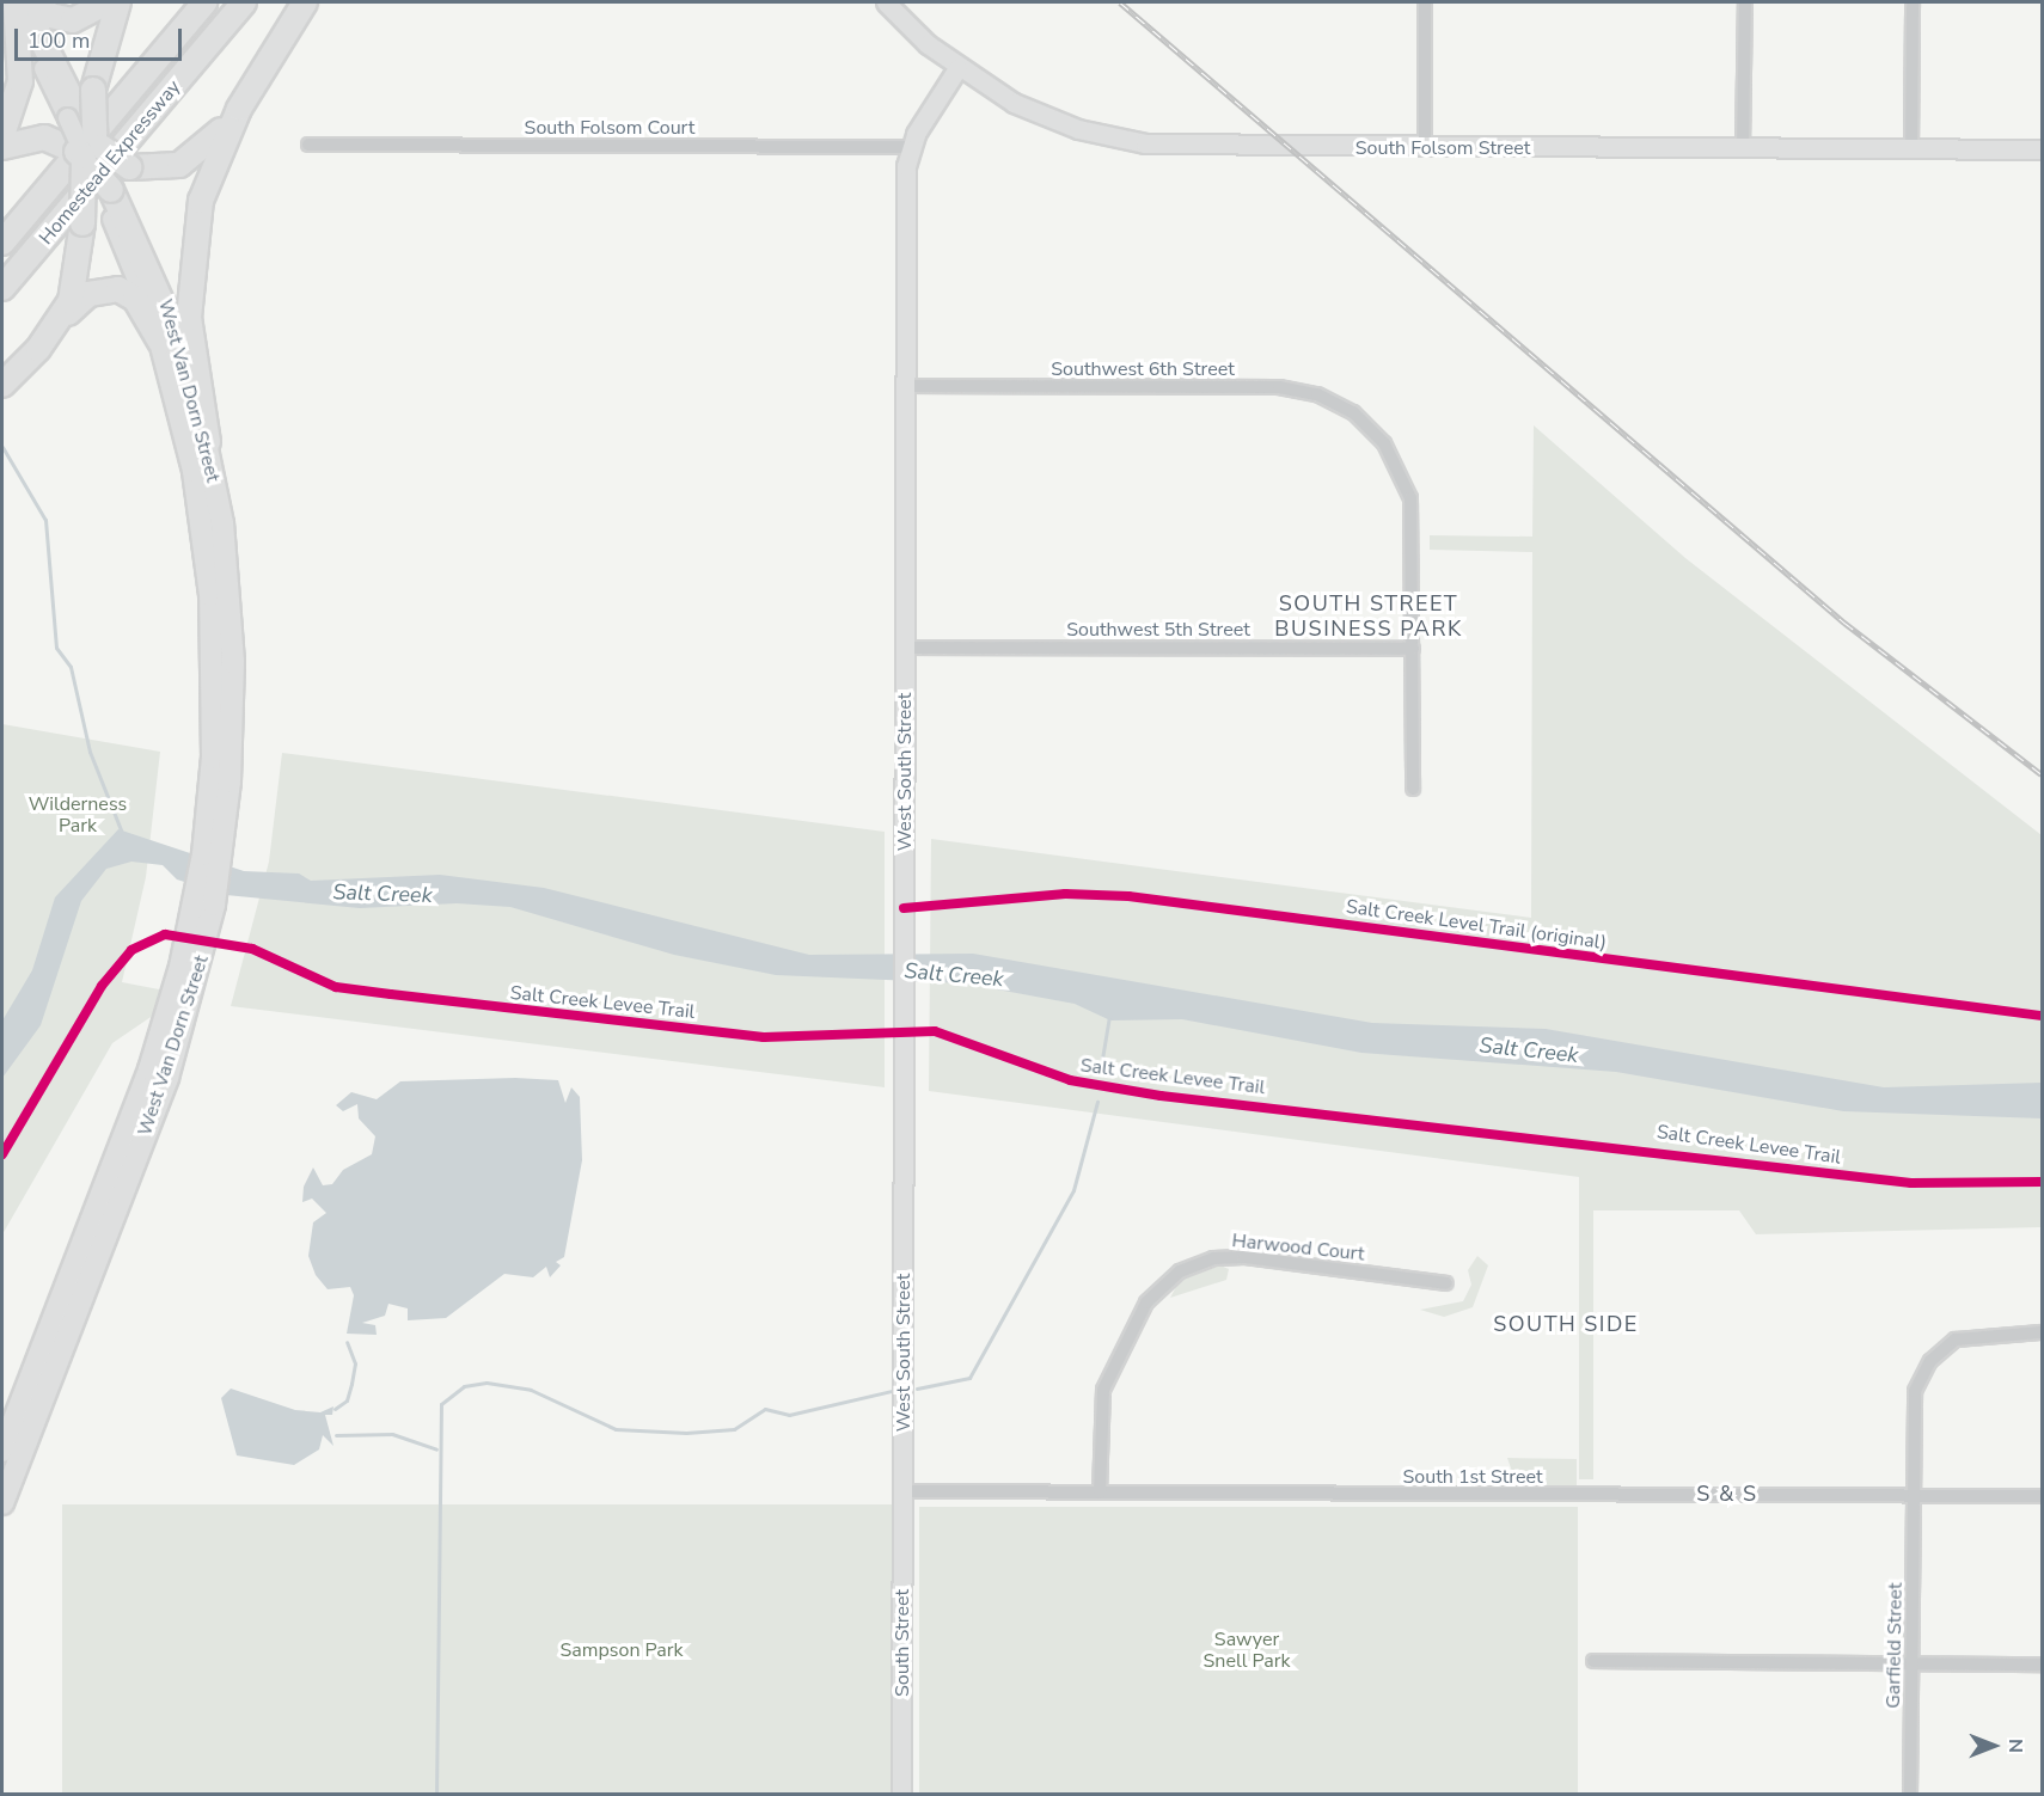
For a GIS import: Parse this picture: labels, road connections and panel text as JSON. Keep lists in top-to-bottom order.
{
  "streets": {
    "highway": ["Homestead Expressway"],
    "main road": ["West Van Dorn Street"],
    "street": [
      "South Folsom Court",
      "South Folsom Street",
      "Southwest 6th Street",
      "Southwest 5th Street",
      "West South Street",
      "Harwood Court",
      "South 1st Street",
      "South Street",
      "Garfield Street"
    ],
    "cycle path": ["Salt Creek Level Trail (original)", "Salt Creek Levee Trail"]
  },
  "crossings": [
    ["South Folsom Court", "West South Street"],
    ["Southwest 6th Street", "Southwest 5th Street"],
    ["Southwest 6th Street", "West South Street"],
    ["Southwest 5th Street", "West South Street"],
    ["West South Street", "South 1st Street"],
    ["West South Street", "South Street"],
    ["Harwood Court", "South 1st Street"],
    ["South 1st Street", "South Street"],
    ["South 1st Street", "Garfield Street"]
  ],
  "districts": ["SOUTH STREET BUSINESS PARK", "SOUTH SIDE", "S & S"],
  "water": ["Salt Creek"],
  "parks": ["Wilderness Park", "Sawyer Snell Park", "Sampson Park"],
  "scale_bar": "100 m",
  "north": "right"
}
